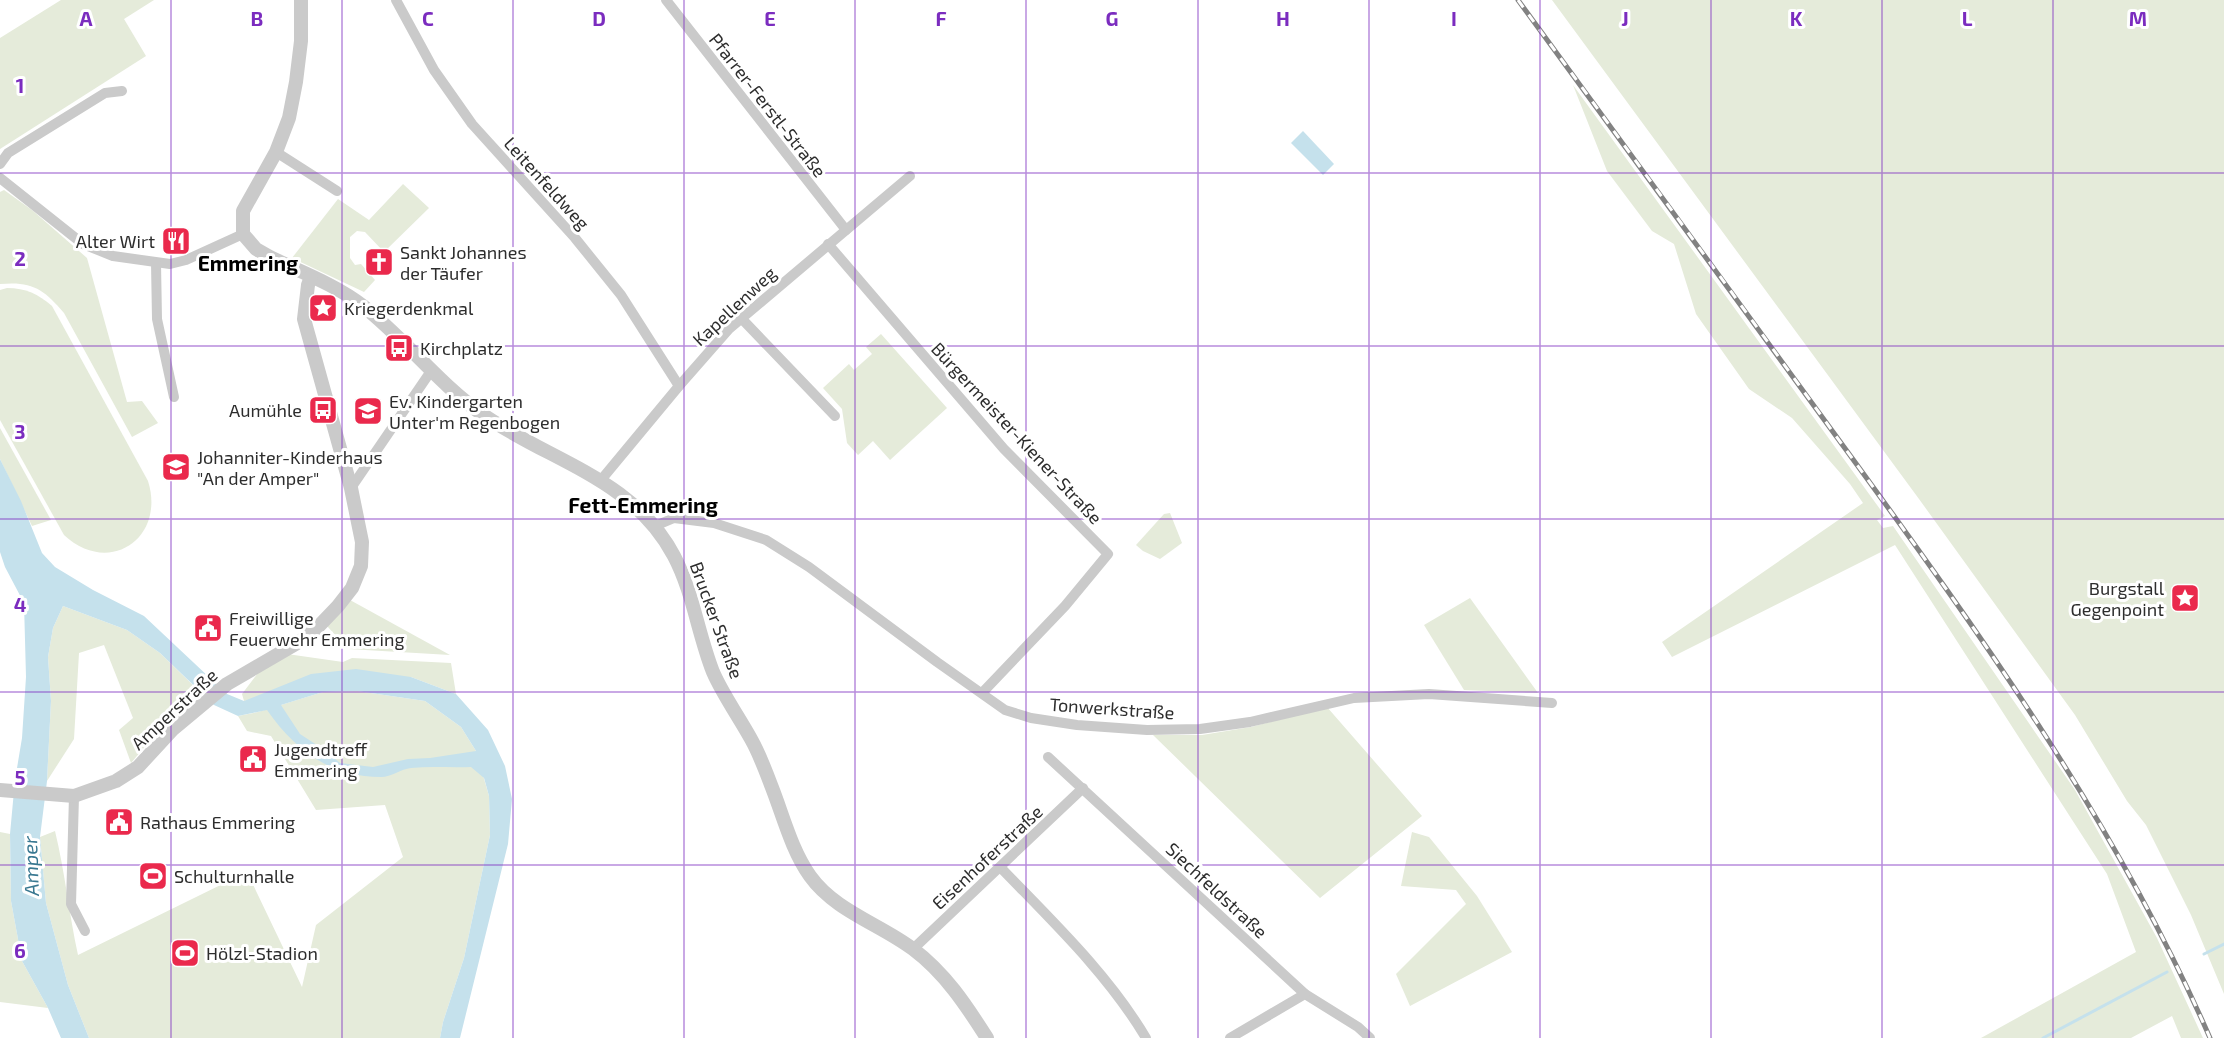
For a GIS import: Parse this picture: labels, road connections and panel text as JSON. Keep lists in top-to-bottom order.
{
  "streets": {
    "street": [
      "Pfarrer-Ferstl-Straße",
      "Leitenfeldweg",
      "Kapellenweg",
      "Bürgermeister-Kiener-Straße",
      "Brucker Straße",
      "Tonwerkstraße",
      "Amperstraße",
      "Eisenhoferstraße",
      "Siechfeldstraße"
    ]
  },
  "crossings": [
    ["Pfarrer-Ferstl-Straße", "Kapellenweg"],
    ["Leitenfeldweg", "Kapellenweg"],
    ["Kapellenweg", "Bürgermeister-Kiener-Straße"],
    ["Kapellenweg", "Brucker Straße"],
    ["Bürgermeister-Kiener-Straße", "Tonwerkstraße"],
    ["Brucker Straße", "Tonwerkstraße"],
    ["Brucker Straße", "Amperstraße"],
    ["Brucker Straße", "Eisenhoferstraße"],
    ["Eisenhoferstraße", "Siechfeldstraße"]
  ],
  "districts": ["Emmering", "Fett-Emmering"],
  "water": ["Amper"],
  "places": {
    "restaurant": ["Alter Wirt"],
    "church": ["Sankt Johannes der Täufer"],
    "place": ["Kriegerdenkmal", "Burgstall Gegenpoint"],
    "bus stop": ["Kirchplatz", "Aumühle"],
    "school or university": ["Ev. Kindergarten Unter'm Regenbogen", "Johanniter-Kinderhaus \"An der Amper\""],
    "public building": ["Freiwillige Feuerwehr Emmering", "Jugendtreff Emmering", "Rathaus Emmering"],
    "sports": ["Schulturnhalle", "Hölzl-Stadion"]
  },
  "grid": {
    "columns": [
      "A",
      "B",
      "C",
      "D",
      "E",
      "F",
      "G",
      "H",
      "I",
      "J",
      "K",
      "L",
      "M"
    ],
    "rows": [
      "1",
      "2",
      "3",
      "4",
      "5",
      "6"
    ]
  }
}
